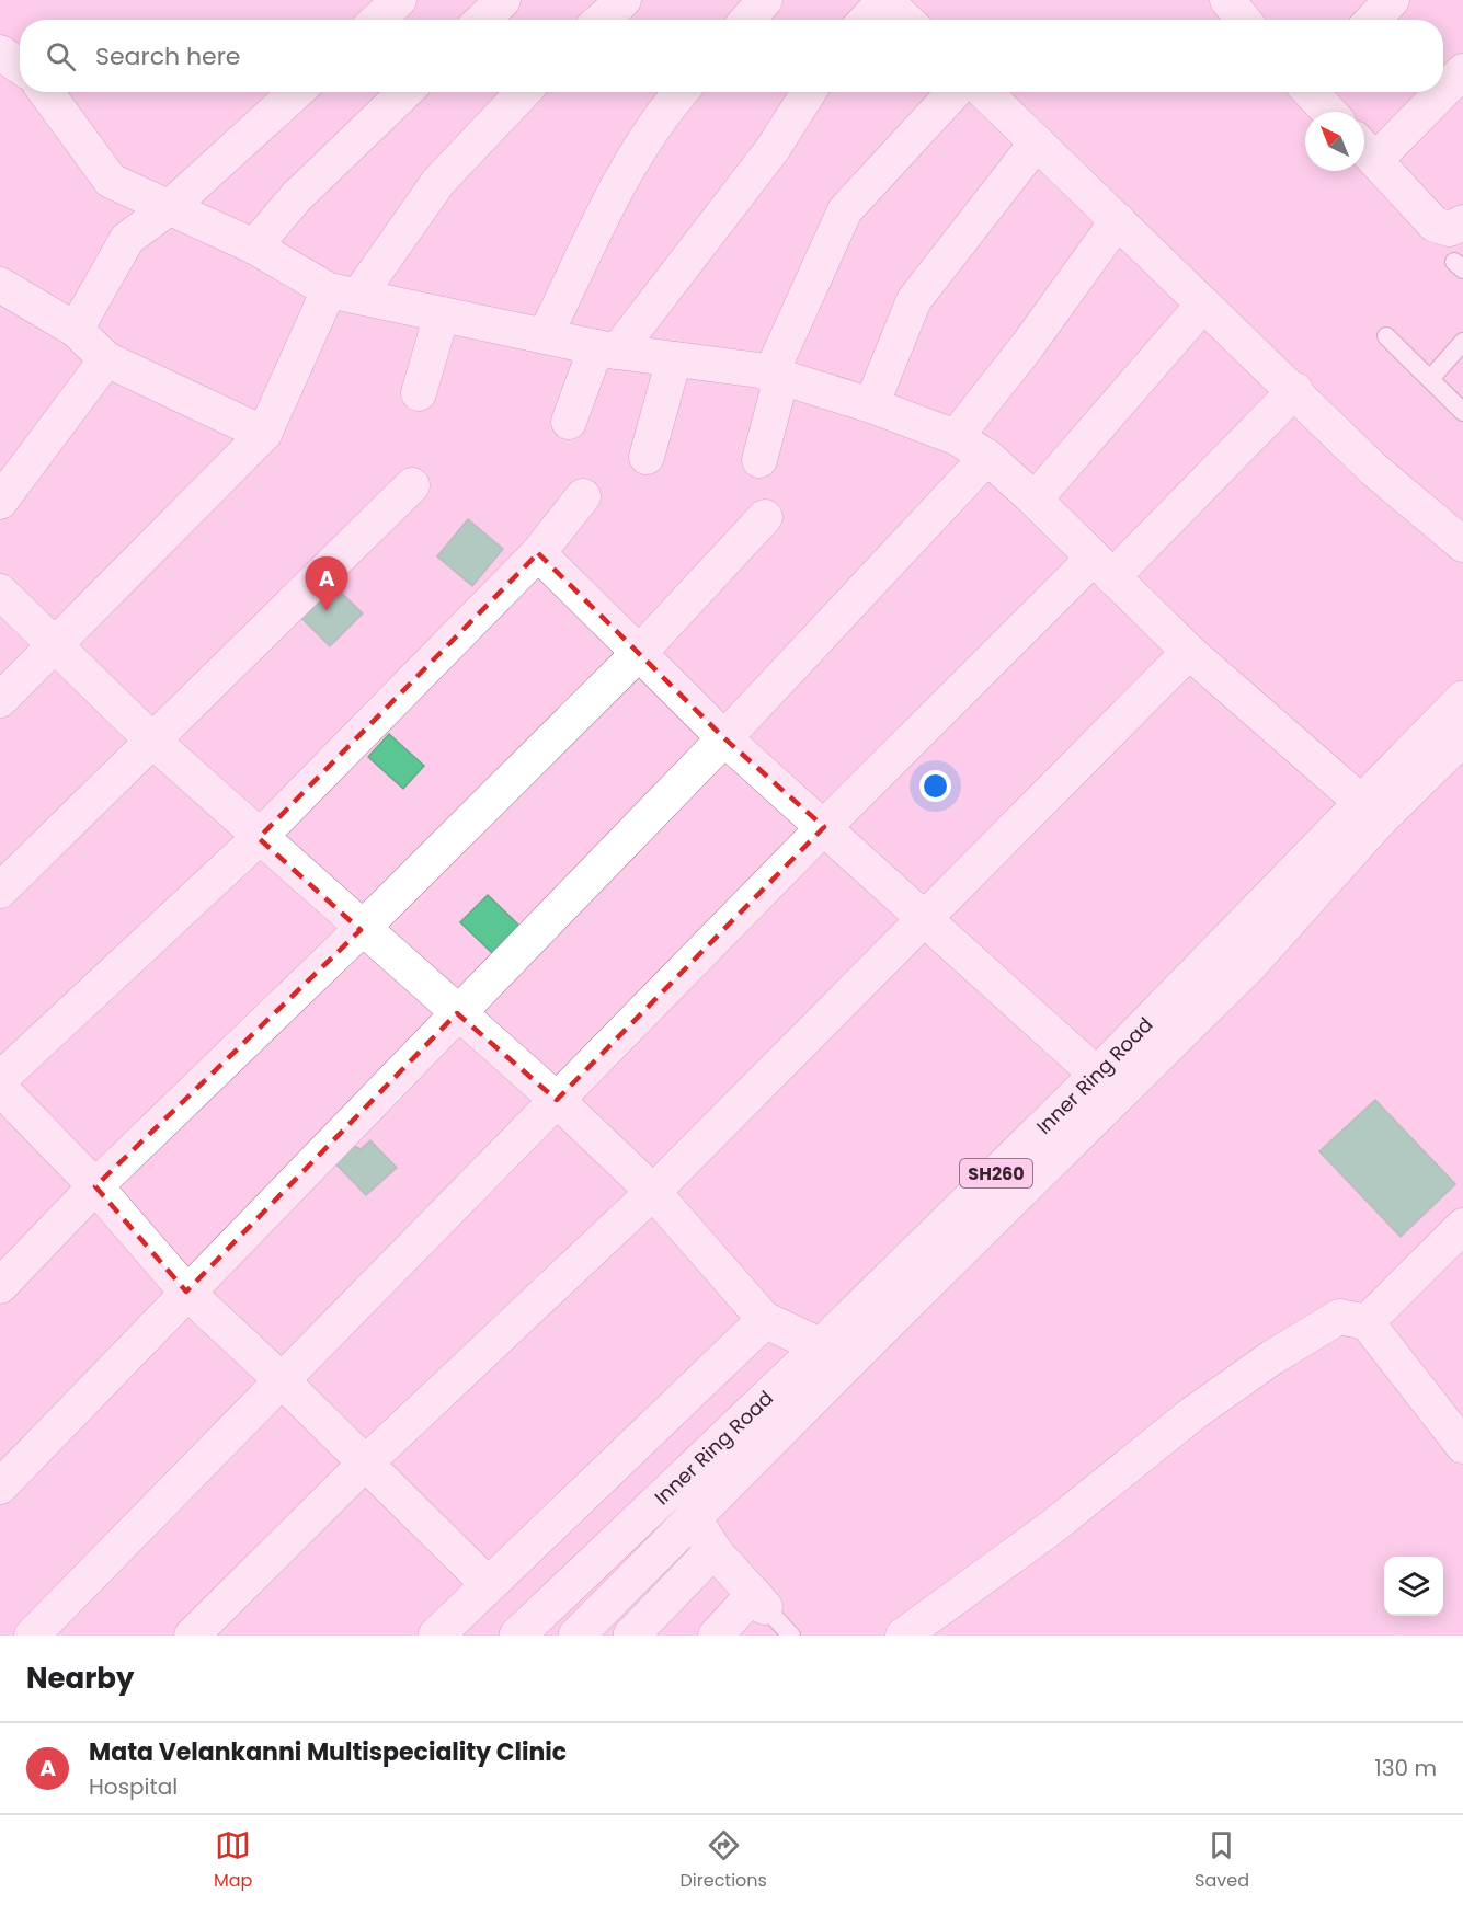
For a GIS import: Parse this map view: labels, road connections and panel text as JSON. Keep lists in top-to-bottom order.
{
  "streets": {
    "main road": ["Inner Ring Road", "SH260"]
  },
  "north": "top left",
  "page": {
    "search": "Search here",
    "pins": "A",
    "heading": "Nearby",
    "list": [
      {
        "mark": "A",
        "name": "Mata Velankanni Multispeciality Clinic",
        "note": "Hospital",
        "value": "130 m"
      }
    ],
    "nav": ["Map", "Directions", "Saved"]
  }
}
